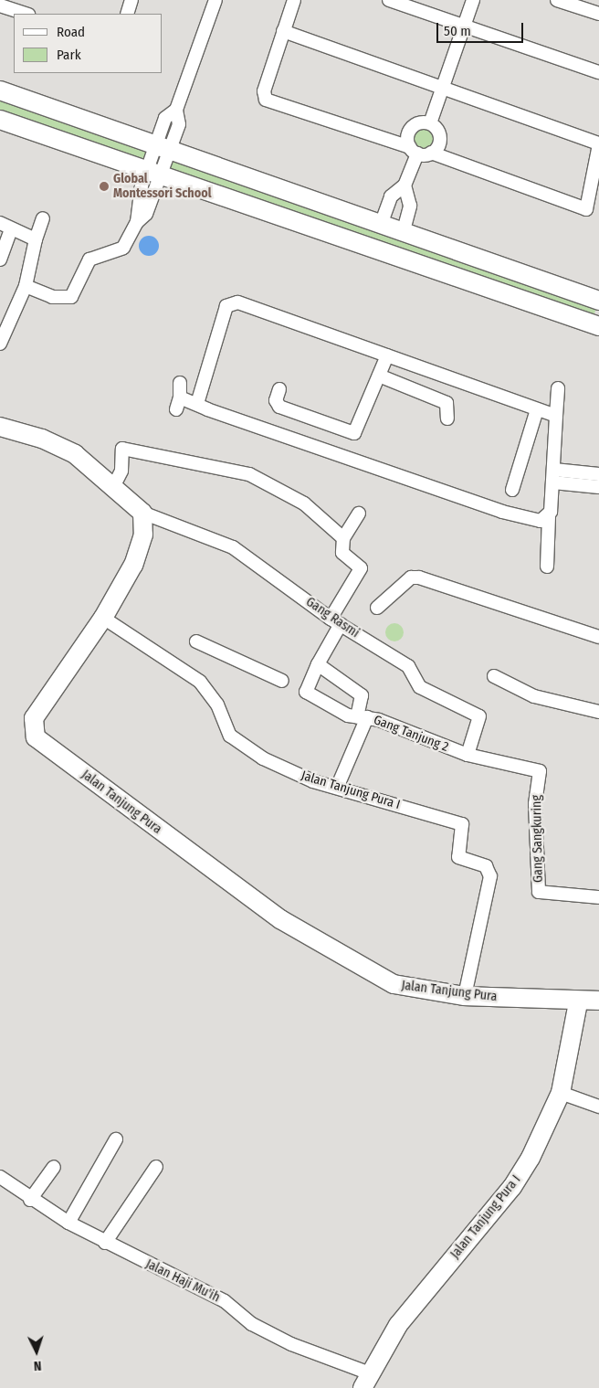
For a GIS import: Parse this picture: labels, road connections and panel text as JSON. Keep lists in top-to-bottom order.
{
  "streets": {
    "street": [
      "Gang Rasmi",
      "Gang Tanjung 2",
      "Jalan Tanjung Pura I",
      "Jalan Tanjung Pura",
      "Gang Sangkuring",
      "Jalan Haji Mu'ih"
    ]
  },
  "crossings": [
    ["Gang Rasmi", "Gang Tanjung 2"],
    ["Gang Rasmi", "Jalan Tanjung Pura"],
    ["Gang Rasmi", "Gang Sangkuring"],
    ["Gang Tanjung 2", "Gang Sangkuring"],
    ["Jalan Tanjung Pura I", "Jalan Tanjung Pura"],
    ["Jalan Tanjung Pura I", "Jalan Haji Mu'ih"]
  ],
  "places": ["Global Montessori School"],
  "legend": ["Road", "Park"],
  "scale_bar": "50 m",
  "north": "bottom"
}
